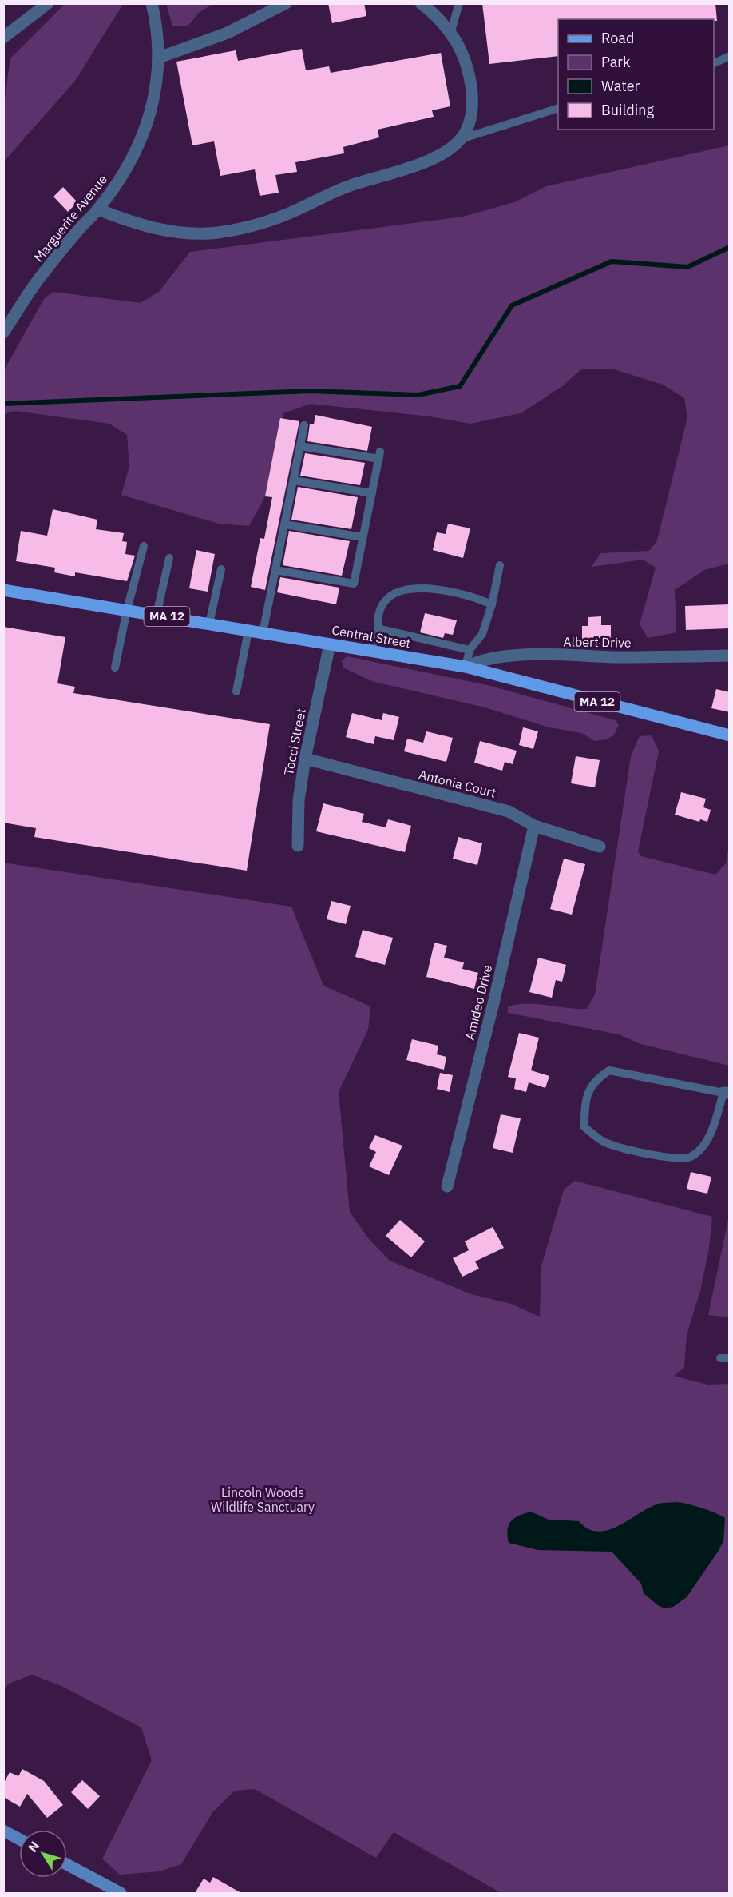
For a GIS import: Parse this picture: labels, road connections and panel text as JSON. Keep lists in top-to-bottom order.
{
  "streets": {
    "main road": ["MA 12", "Central Street"],
    "street": [
      "Marguerite Avenue",
      "Albert Drive",
      "Tocci Street",
      "Antonia Court",
      "Amideo Drive"
    ]
  },
  "crossings": [
    ["Central Street", "Albert Drive"],
    ["Central Street", "Tocci Street"],
    ["Tocci Street", "Antonia Court"],
    ["Antonia Court", "Amideo Drive"]
  ],
  "parks": ["Lincoln Woods Wildlife Sanctuary"],
  "legend": [
    "Road",
    "Park",
    "Water",
    "Building"
  ],
  "north": "top left"
}
